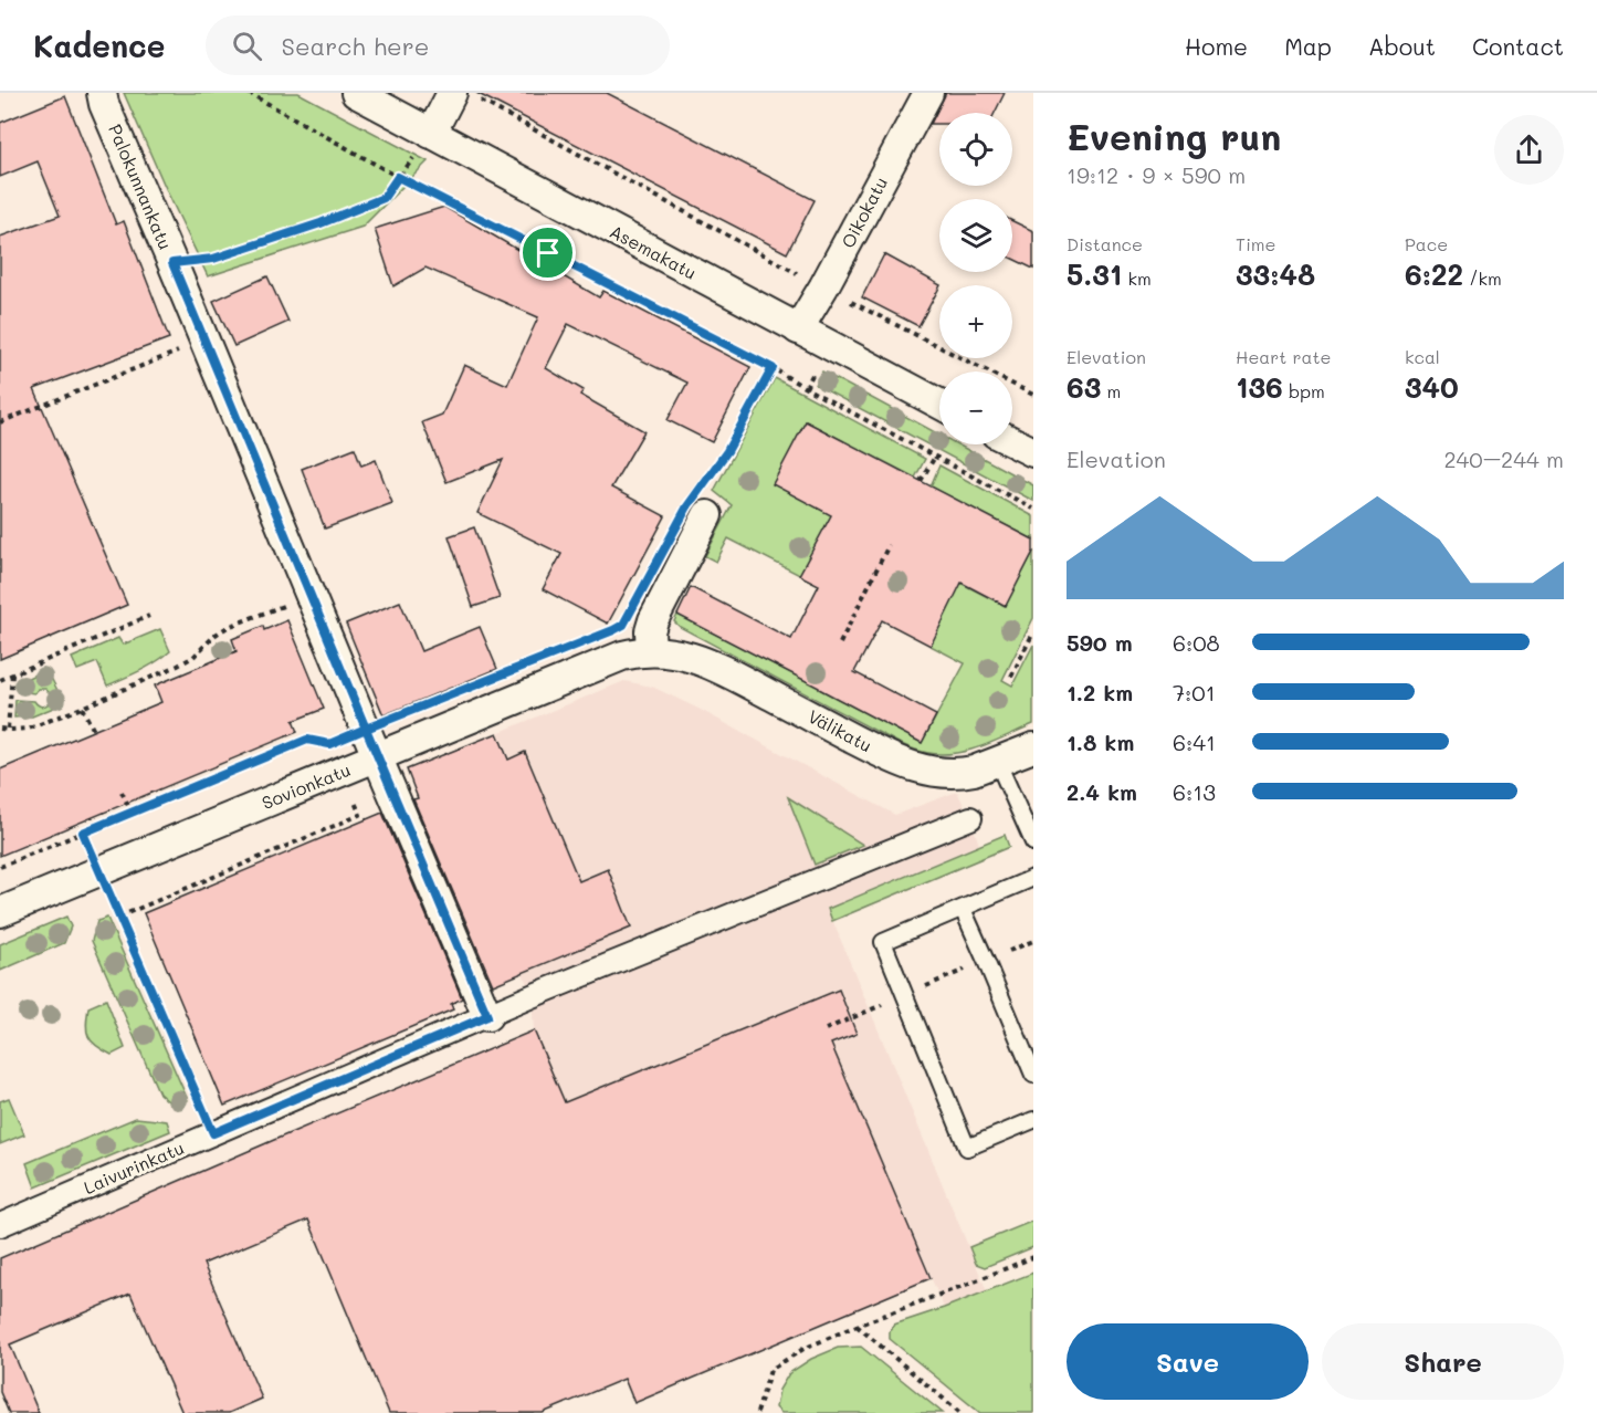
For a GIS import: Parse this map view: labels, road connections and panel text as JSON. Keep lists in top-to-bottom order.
{
  "streets": {
    "street": [
      "Palokunnankatu",
      "Oikokatu",
      "Asemakatu",
      "Välikatu",
      "Sovionkatu",
      "Laivurinkatu"
    ]
  },
  "crossings": [
    ["Palokunnankatu", "Sovionkatu"],
    ["Palokunnankatu", "Laivurinkatu"],
    ["Oikokatu", "Asemakatu"],
    ["Välikatu", "Sovionkatu"]
  ],
  "page": {
    "header": "Kadence",
    "search": "Search here",
    "nav": [
      "Home",
      "Map",
      "About",
      "Contact"
    ],
    "heading": ["Evening run", "19:12 · 9 × 590 m"],
    "map_buttons": ["+", "−"],
    "stats": [
      ["Distance", "5.31 km"],
      ["Time", "33:48"],
      ["Pace", "6:22 /km"],
      ["Elevation", "63 m"],
      ["Heart rate", "136 bpm"],
      ["kcal", "340"]
    ],
    "chart": ["Elevation", "240–244 m"],
    "list": [
      {
        "name": "590 m",
        "note": "6:08"
      },
      {
        "name": "1.2 km",
        "note": "7:01"
      },
      {
        "name": "1.8 km",
        "note": "6:41"
      },
      {
        "name": "2.4 km",
        "note": "6:13"
      }
    ],
    "buttons": ["Save", "Share"]
  }
}
